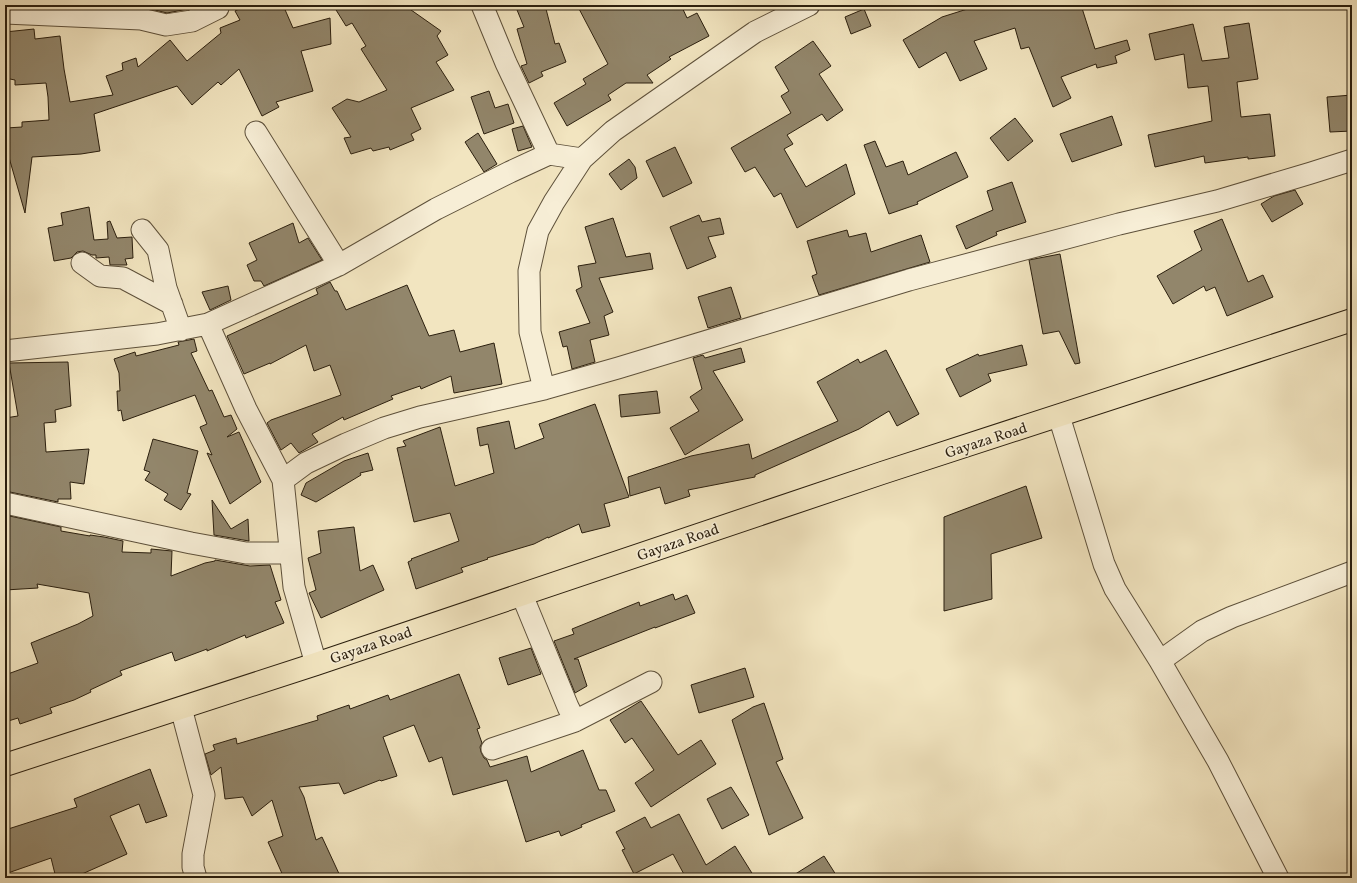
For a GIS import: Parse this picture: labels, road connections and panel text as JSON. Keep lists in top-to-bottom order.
{
  "streets": {
    "main road": ["Gayaza Road"]
  }
}
